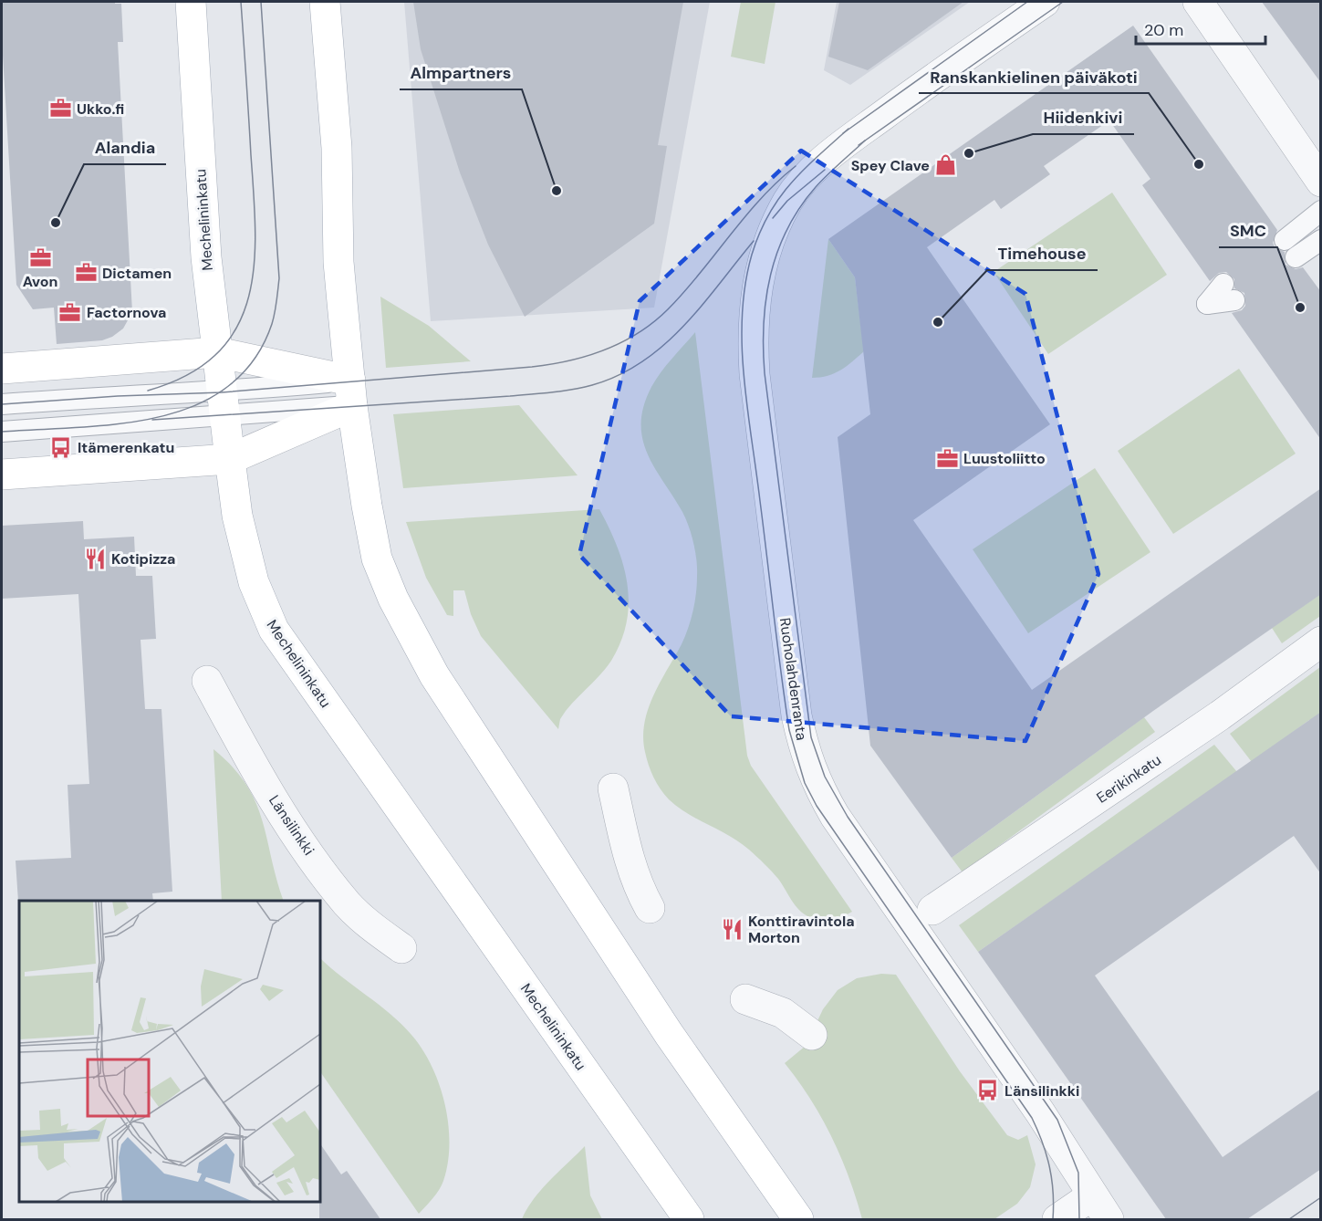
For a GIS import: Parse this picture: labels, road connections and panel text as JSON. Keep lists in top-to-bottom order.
{
  "streets": {
    "main road": ["Mechelininkatu"],
    "street": ["Ruoholahdenranta", "Eerikinkatu", "Länsilinkki"]
  },
  "places": {
    "office": [
      "Ukko.fi",
      "Avon",
      "Dictamen",
      "Factornova",
      "Luustoliitto"
    ],
    "other": [
      "Hiidenkivi",
      "Ranskankielinen päiväkoti",
      "Almpartners",
      "Alandia",
      "SMC",
      "Timehouse"
    ],
    "shop": ["Spey Clave"],
    "bus stop": ["Itämerenkatu", "Länsilinkki"],
    "restaurant": ["Kotipizza", "Konttiravintola Morton"]
  },
  "scale_bar": "20 m"
}
